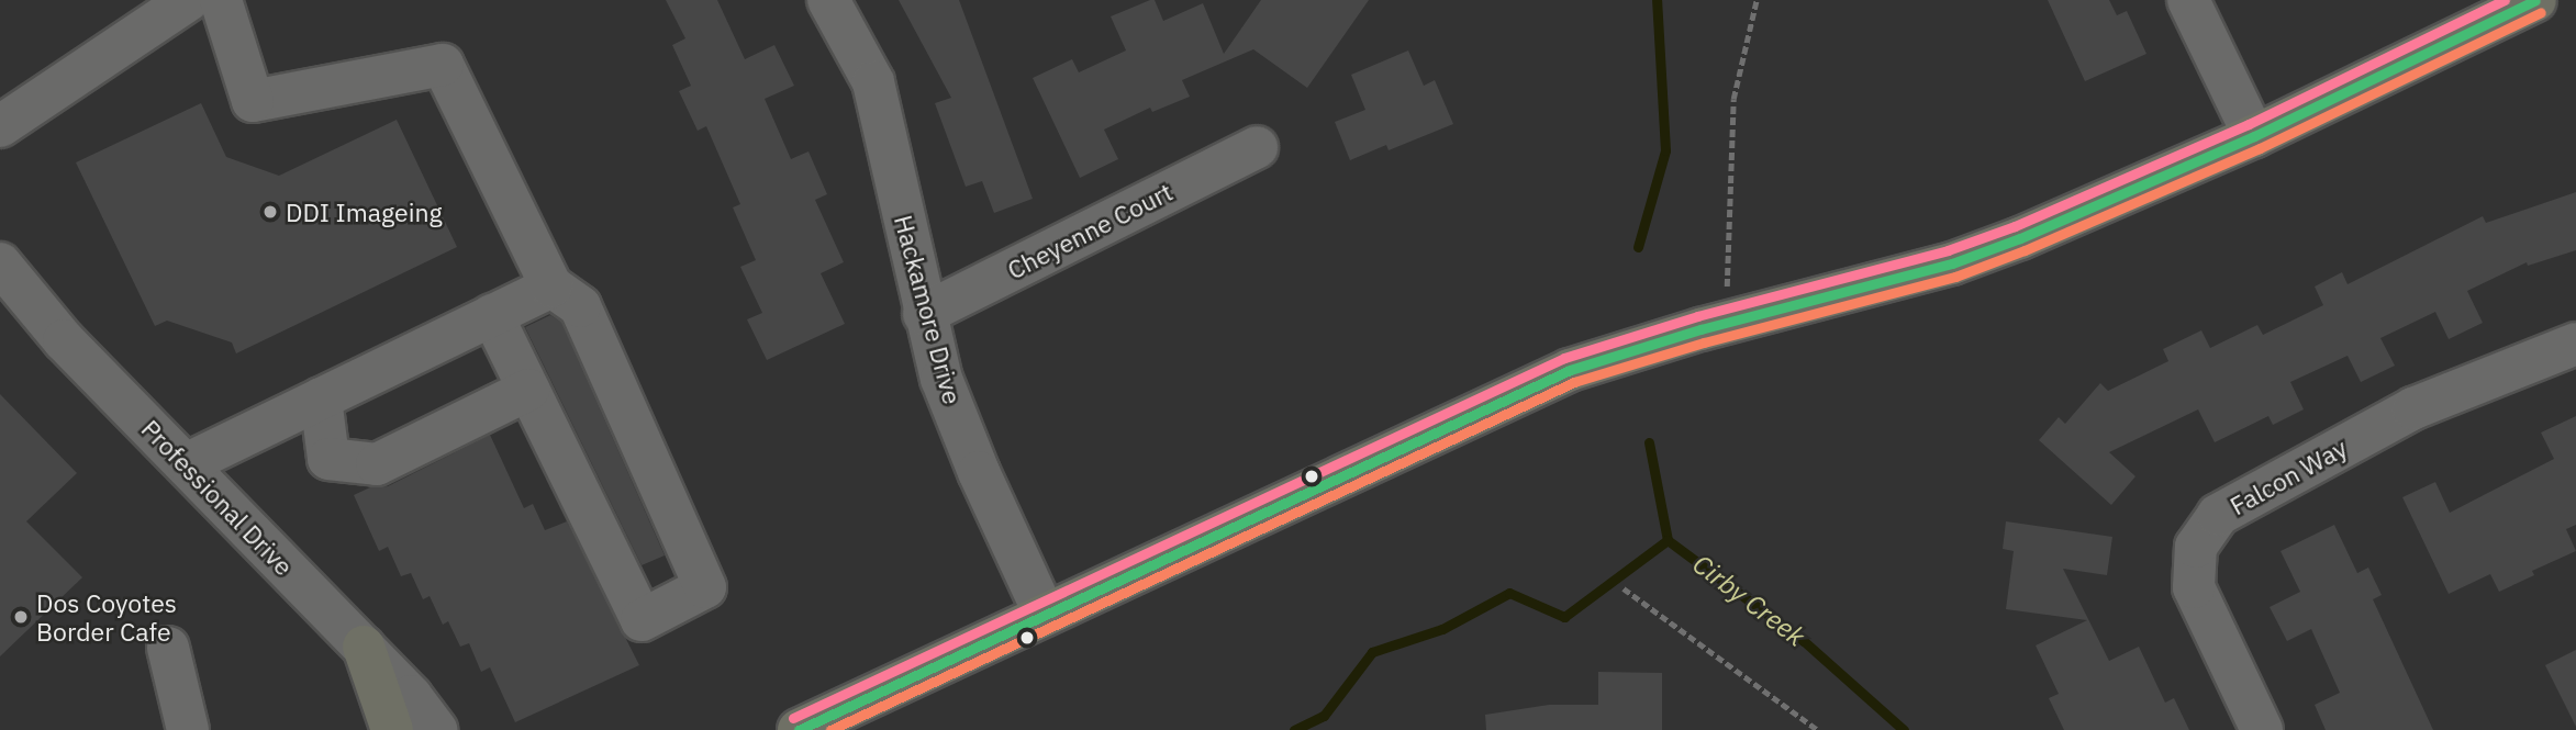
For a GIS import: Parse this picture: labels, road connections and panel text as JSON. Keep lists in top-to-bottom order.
{
  "streets": {
    "street": [
      "Cheyenne Court",
      "Hackamore Drive",
      "Falcon Way",
      "Professional Drive"
    ]
  },
  "crossings": [
    ["Cheyenne Court", "Hackamore Drive"]
  ],
  "water": ["Cirby Creek"],
  "places": ["DDI Imageing", "Dos Coyotes Border Cafe"]
}
